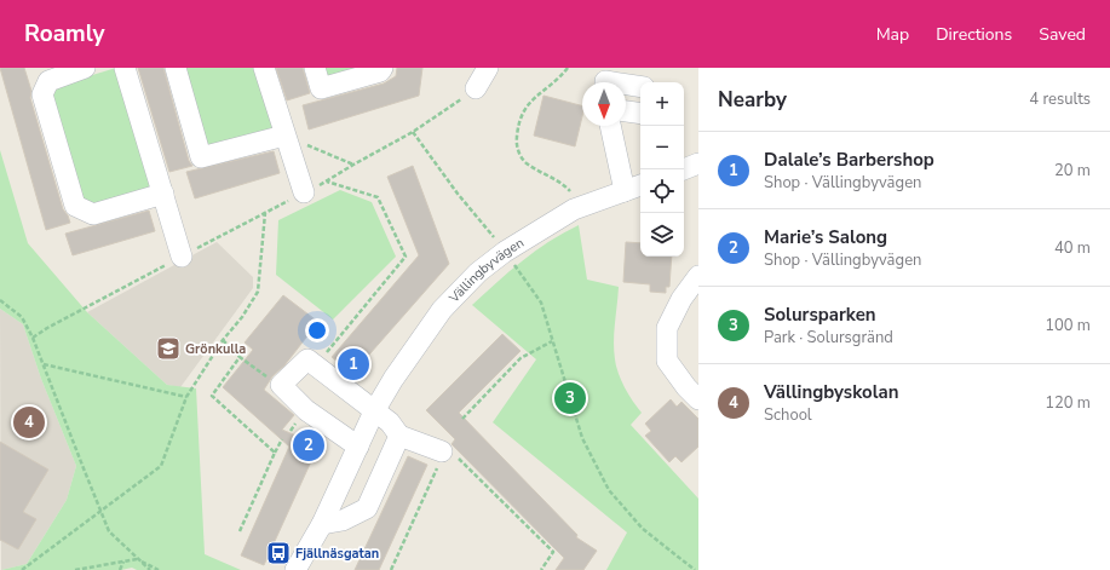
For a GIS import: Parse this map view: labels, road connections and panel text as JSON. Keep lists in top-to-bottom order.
{
  "streets": {
    "street": ["Vällingbyvägen"]
  },
  "places": {
    "school or university": ["Grönkulla"],
    "bus stop": ["Fjällnäsgatan"]
  },
  "north": "bottom",
  "page": {
    "header": "Roamly",
    "nav": ["Map", "Directions", "Saved"],
    "heading": ["Nearby", "4 results"],
    "map_buttons": ["+", "−"],
    "list": [
      {
        "mark": "1",
        "name": "Dalale’s Barbershop",
        "note": "Shop · Vällingbyvägen",
        "value": "20 m"
      },
      {
        "mark": "2",
        "name": "Marie’s Salong",
        "note": "Shop · Vällingbyvägen",
        "value": "40 m"
      },
      {
        "mark": "3",
        "name": "Solursparken",
        "note": "Park · Solursgränd",
        "value": "100 m"
      },
      {
        "mark": "4",
        "name": "Vällingbyskolan",
        "note": "School",
        "value": "120 m"
      }
    ],
    "pins": [
      "1",
      "3",
      "4",
      "2"
    ]
  }
}
